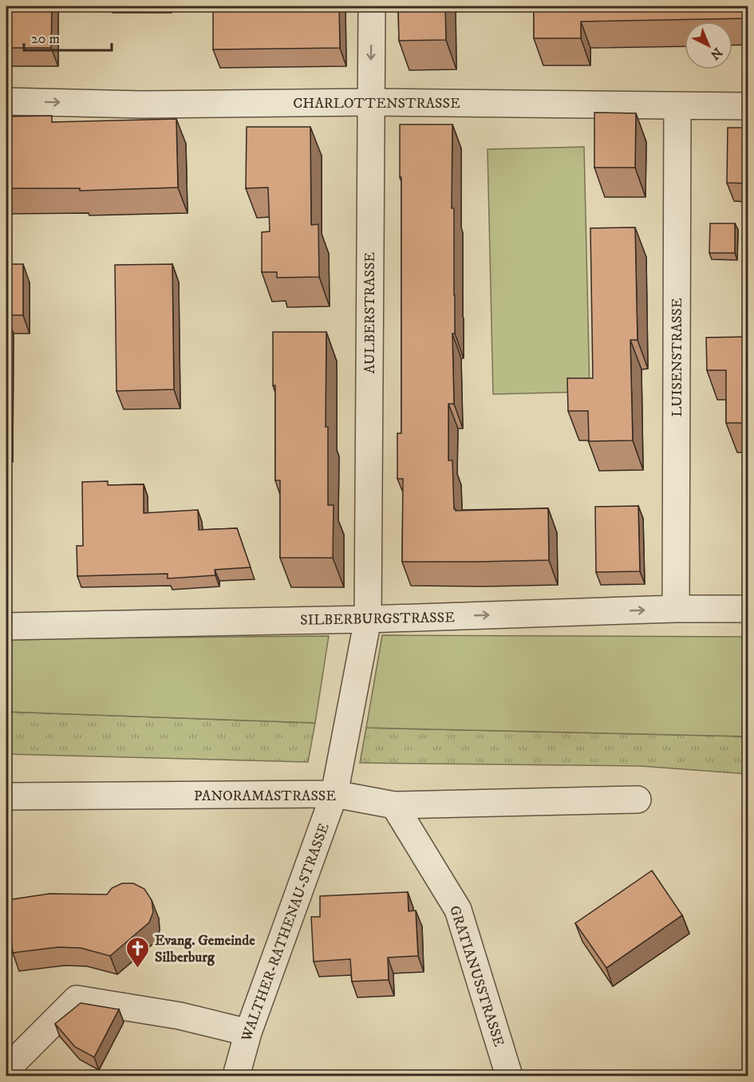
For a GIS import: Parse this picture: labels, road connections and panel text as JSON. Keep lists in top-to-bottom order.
{
  "streets": {
    "street": [
      "CHARLOTTENSTRASSE",
      "AULBERSTRASSE",
      "LUISENSTRASSE",
      "SILBERBURGSTRASSE",
      "PANORAMASTRASSE",
      "WALTHER-RATHENAU-STRASSE",
      "GRATIANUSSTRASSE"
    ]
  },
  "crossings": [
    ["CHARLOTTENSTRASSE", "AULBERSTRASSE"],
    ["CHARLOTTENSTRASSE", "LUISENSTRASSE"],
    ["AULBERSTRASSE", "SILBERBURGSTRASSE"],
    ["AULBERSTRASSE", "WALTHER-RATHENAU-STRASSE"],
    ["LUISENSTRASSE", "SILBERBURGSTRASSE"],
    ["SILBERBURGSTRASSE", "WALTHER-RATHENAU-STRASSE"],
    ["PANORAMASTRASSE", "WALTHER-RATHENAU-STRASSE"],
    ["PANORAMASTRASSE", "GRATIANUSSTRASSE"]
  ],
  "one_way": ["CHARLOTTENSTRASSE", "SILBERBURGSTRASSE"],
  "places": {
    "church": ["Evang. Gemeinde Silberburg"]
  },
  "scale_bar": "20 m",
  "north": "bottom right"
}
